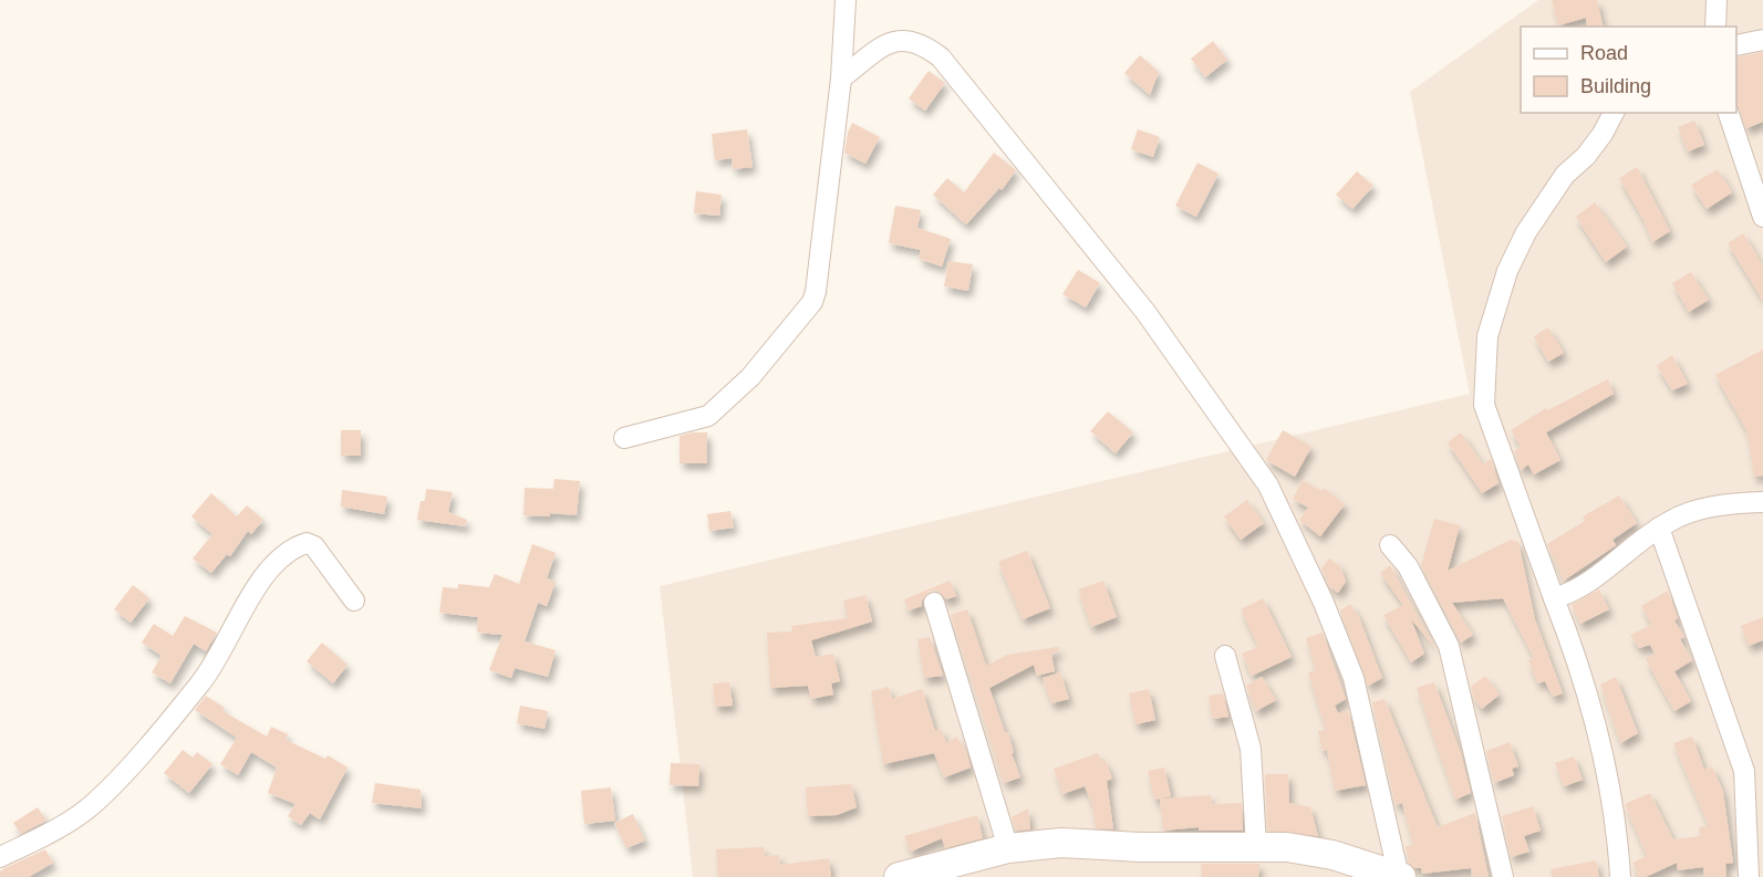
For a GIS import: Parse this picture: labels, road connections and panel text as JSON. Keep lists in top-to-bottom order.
{
  "legend": ["Road", "Building"]
}
